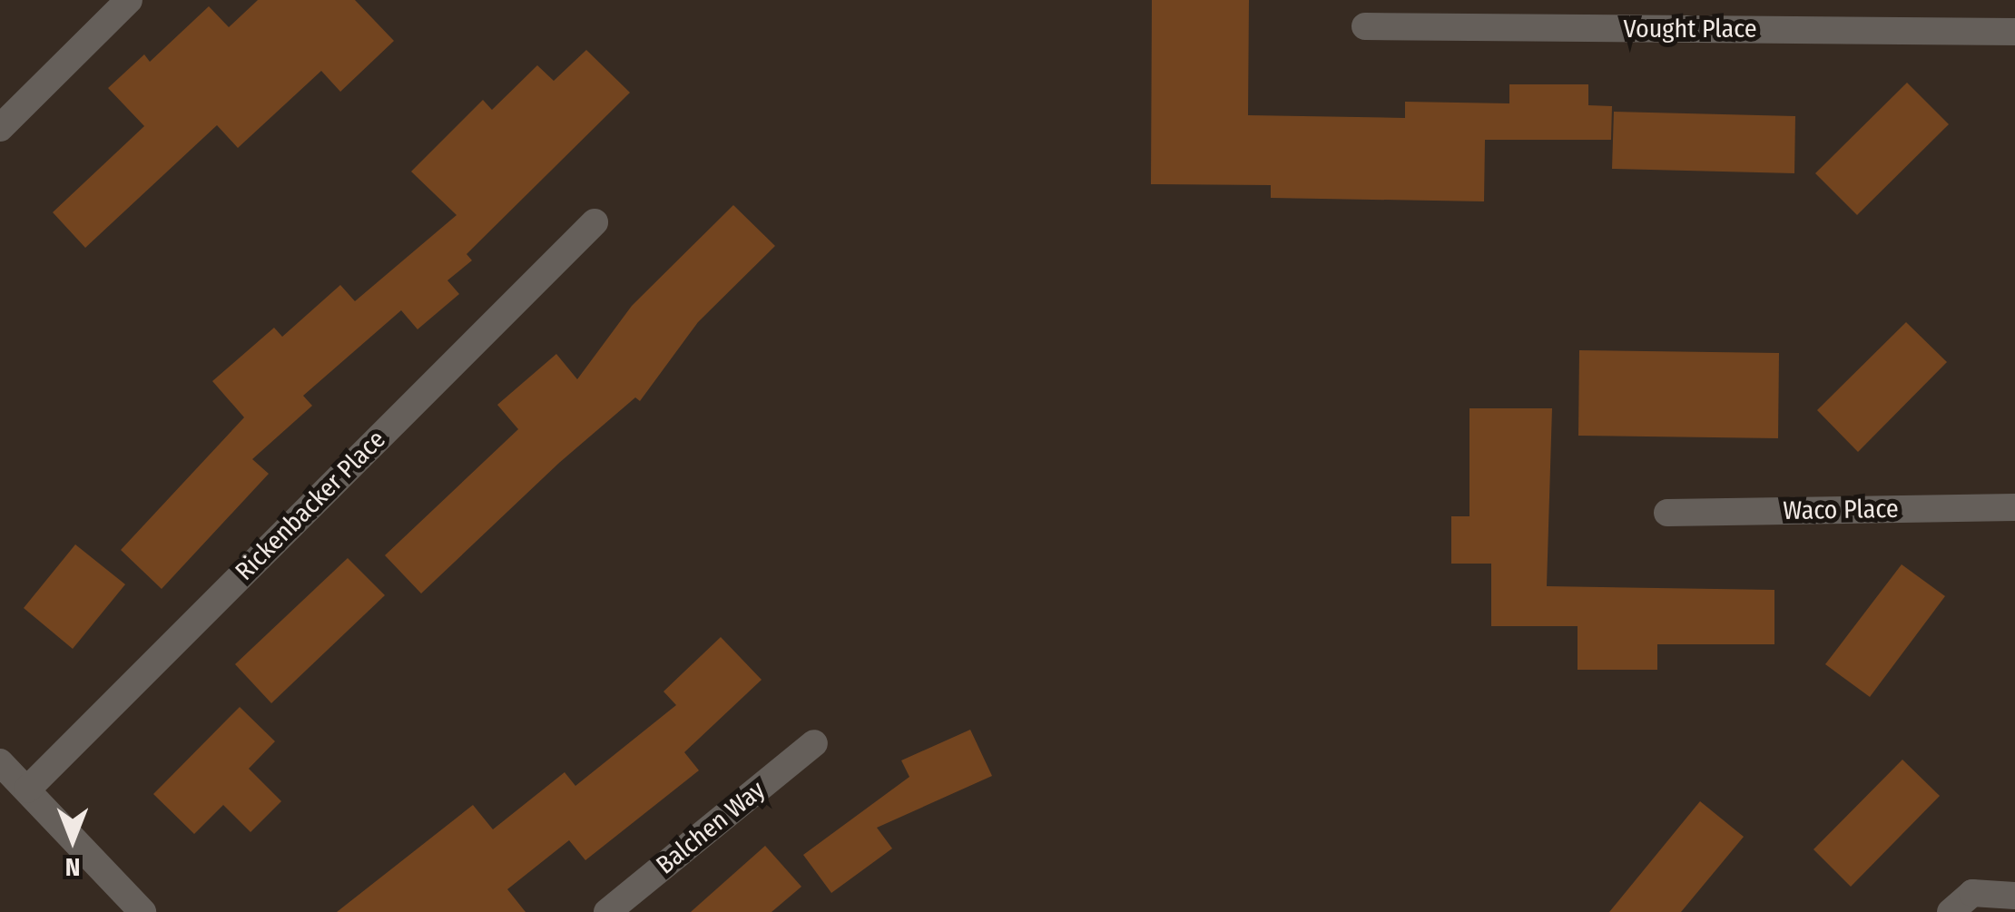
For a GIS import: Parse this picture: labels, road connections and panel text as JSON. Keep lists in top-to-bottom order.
{
  "streets": {
    "street": [
      "Vought Place",
      "Rickenbacker Place",
      "Waco Place",
      "Balchen Way"
    ]
  },
  "north": "bottom"
}
